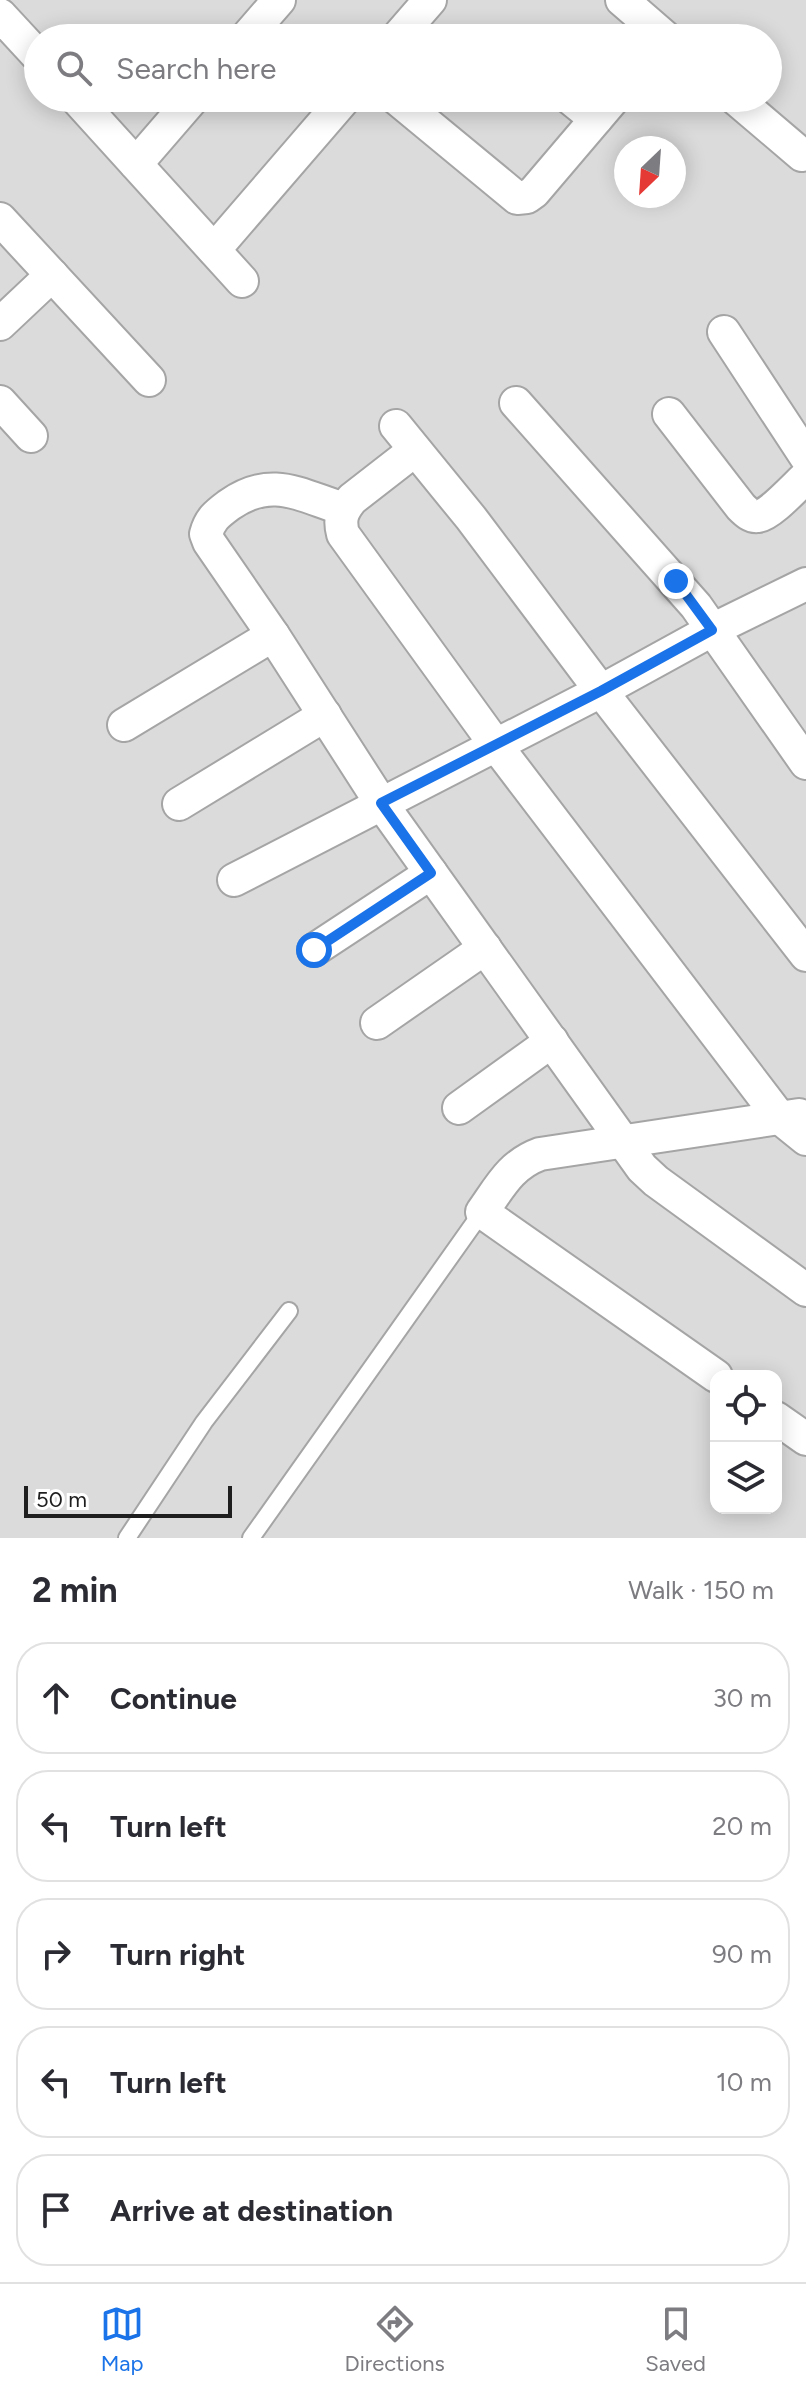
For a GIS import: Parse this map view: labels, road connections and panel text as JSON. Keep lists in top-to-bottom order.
{
  "scale_bar": "50 m",
  "north": "bottom left",
  "page": {
    "search": "Search here",
    "scale": "50 m",
    "heading": ["2 min", "Walk · 150 m"],
    "list": [
      ["Continue", "30 m"],
      ["Turn left", "20 m"],
      ["Turn right", "90 m"],
      ["Turn left", "10 m"],
      "Arrive at destination"
    ],
    "nav": ["Map", "Directions", "Saved"]
  }
}
